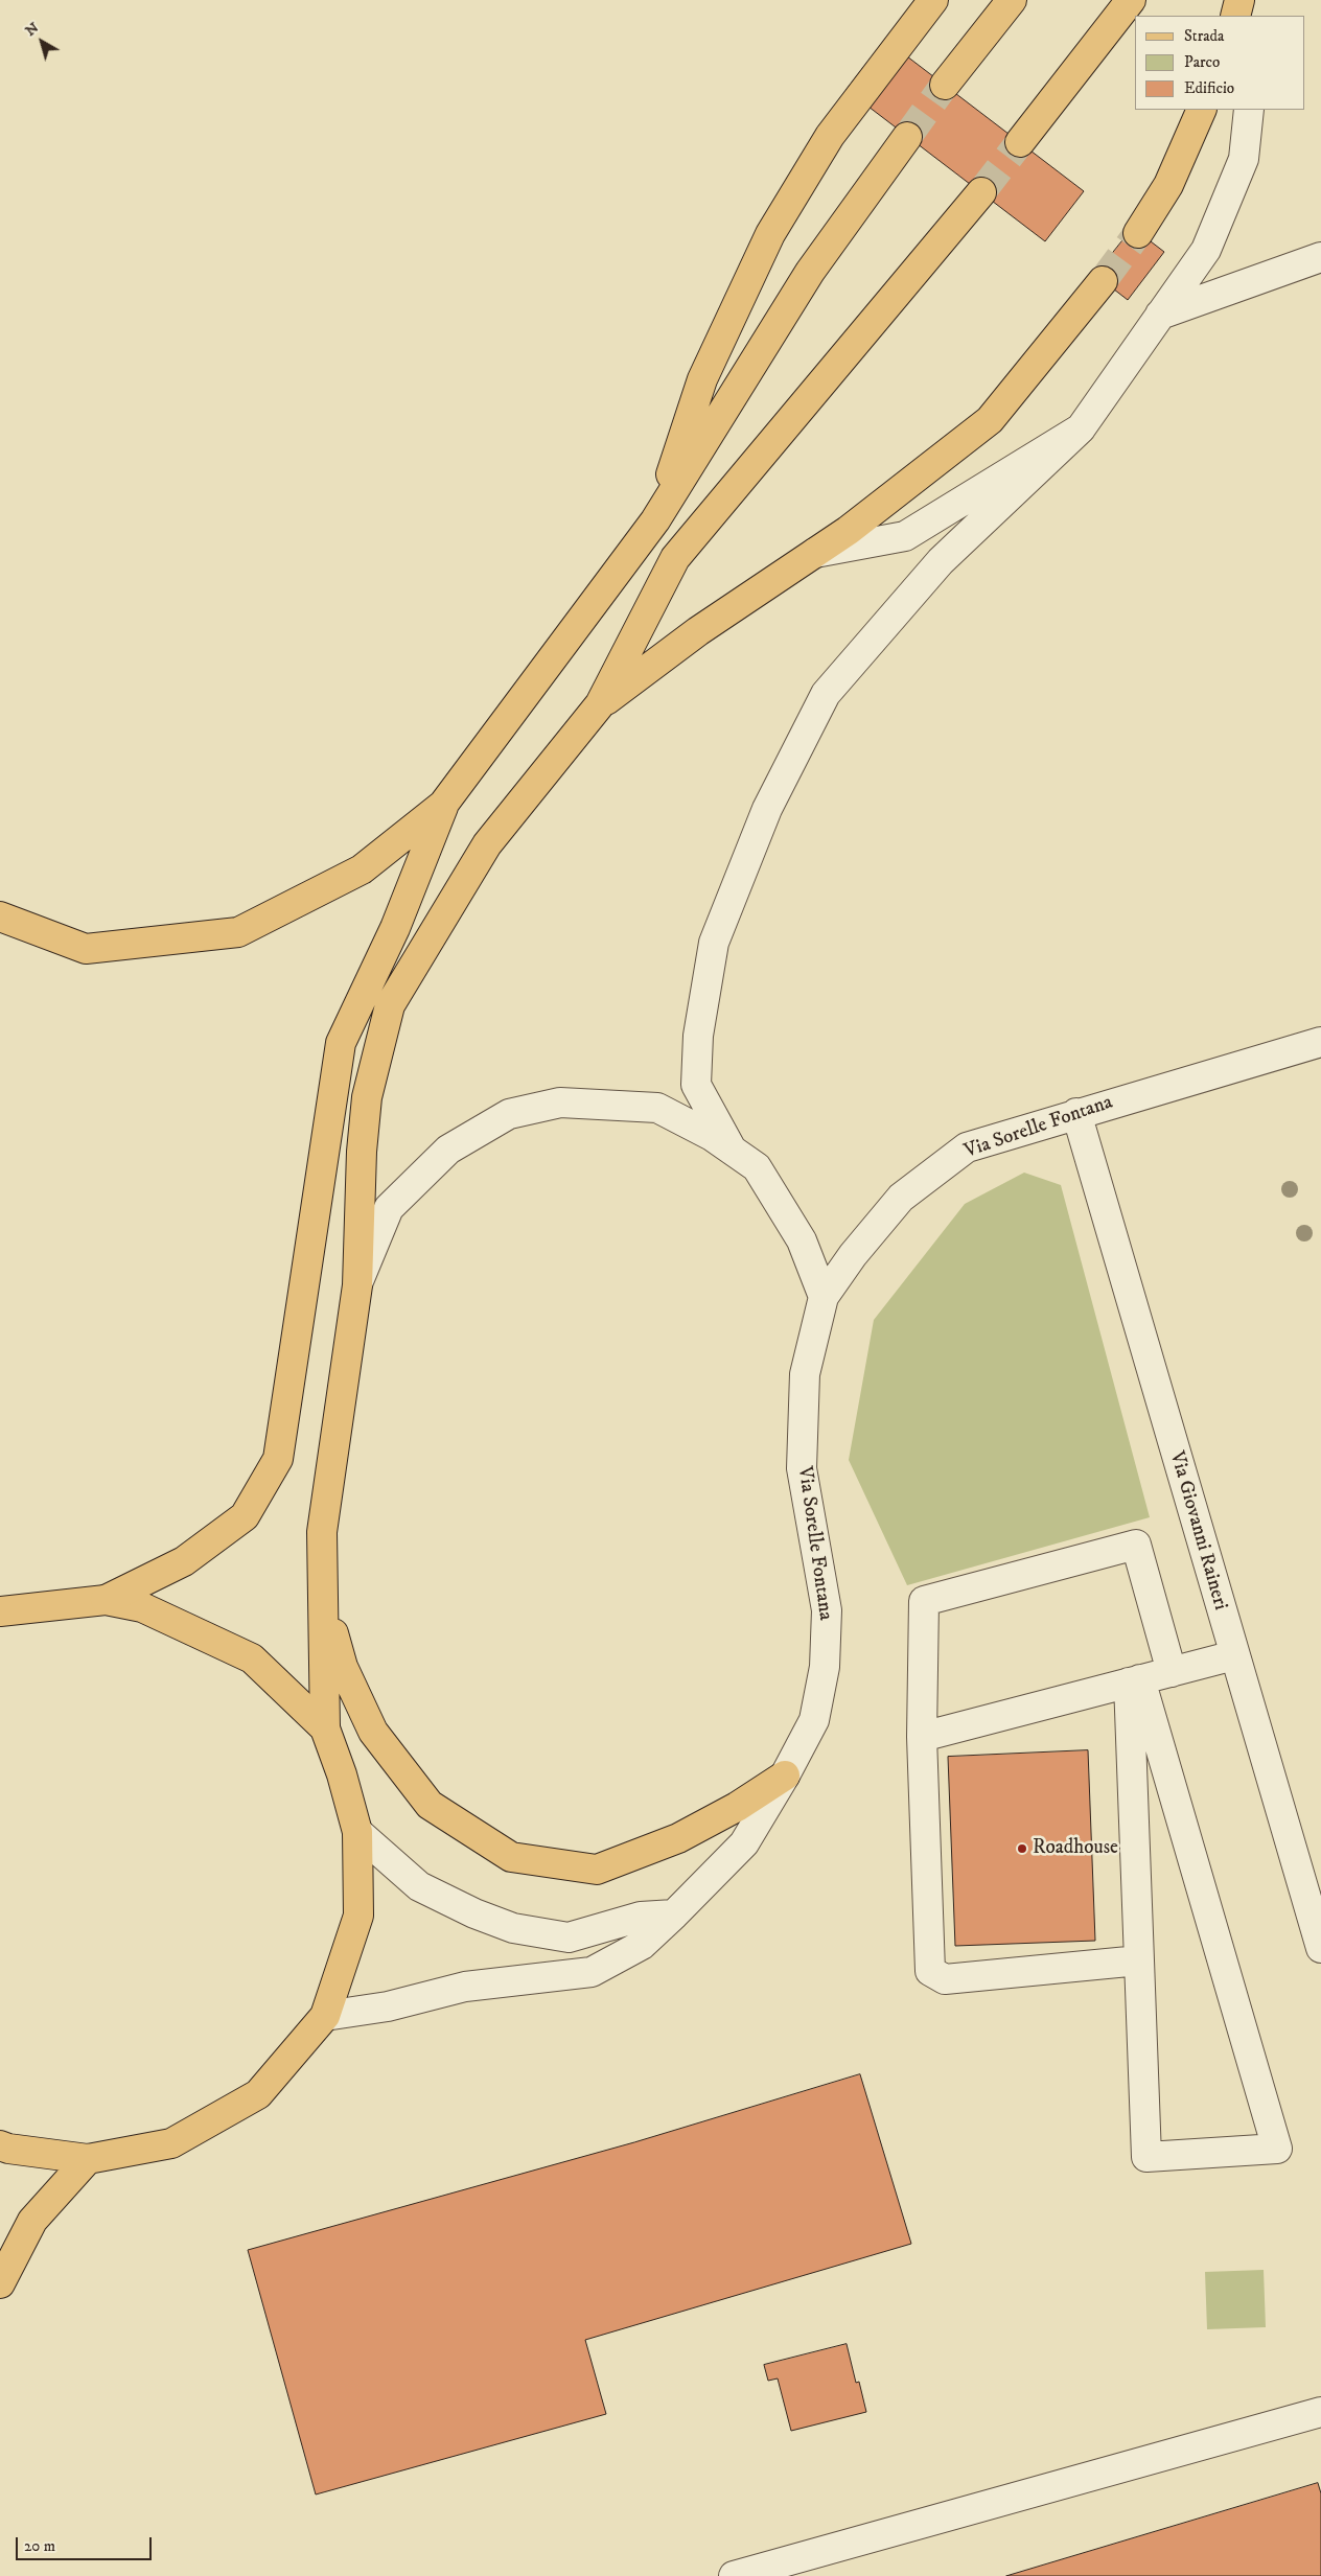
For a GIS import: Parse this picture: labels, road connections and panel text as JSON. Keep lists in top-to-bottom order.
{
  "streets": {
    "street": ["Via Sorelle Fontana", "Via Giovanni Raineri"]
  },
  "crossings": [
    ["Via Sorelle Fontana", "Via Giovanni Raineri"]
  ],
  "places": ["Roadhouse"],
  "legend": ["Strada", "Parco", "Edificio"],
  "scale_bar": "20 m",
  "north": "top left"
}
